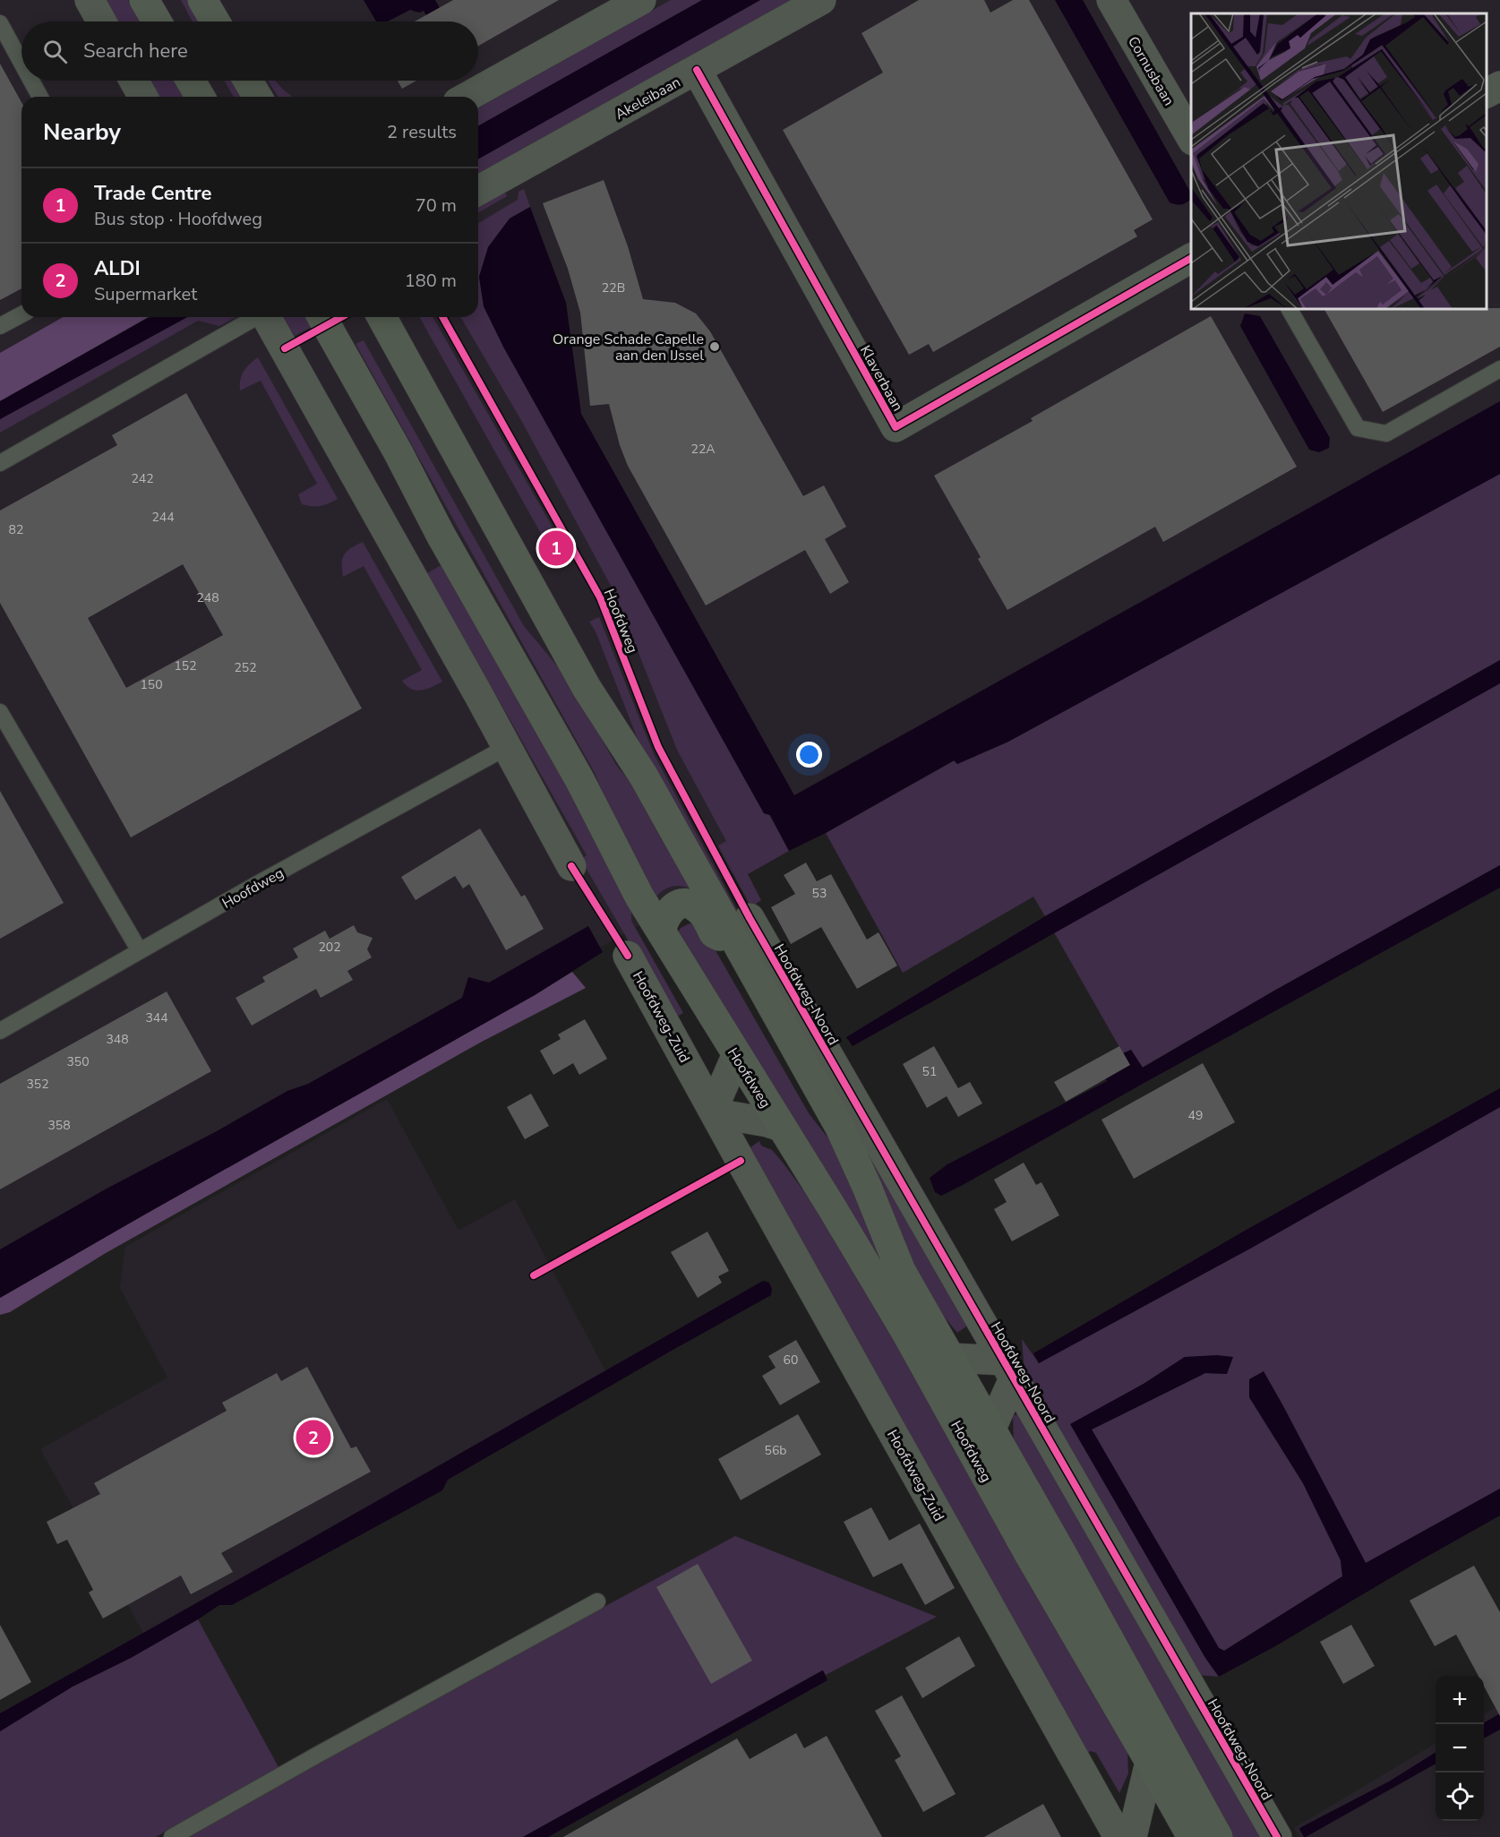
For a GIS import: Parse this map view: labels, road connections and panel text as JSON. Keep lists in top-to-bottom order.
{
  "streets": {
    "main road": ["Hoofdweg"],
    "street": [
      "Cornusbaan",
      "Akeleibaan",
      "Klaverbaan",
      "Hoofdweg-Noord",
      "Hoofdweg-Zuid"
    ]
  },
  "crossings": [
    ["Akeleibaan", "Klaverbaan"],
    ["Hoofdweg", "Hoofdweg-Noord"]
  ],
  "places": ["Orange Schade Capelle aan den IJssel"],
  "house_numbers": [
    "22B",
    "22A",
    "242",
    "244",
    "82",
    "248",
    "152",
    "252",
    "150",
    "53",
    "202",
    "344",
    "348",
    "350",
    "51",
    "352",
    "49",
    "358",
    "60",
    "56b"
  ],
  "page": {
    "search": "Search here",
    "heading": ["Nearby", "2 results"],
    "list": [
      {
        "mark": "1",
        "name": "Trade Centre",
        "note": "Bus stop · Hoofdweg",
        "value": "70 m"
      },
      {
        "mark": "2",
        "name": "ALDI",
        "note": "Supermarket",
        "value": "180 m"
      }
    ],
    "pins": ["1", "2"],
    "map_buttons": ["+", "−"]
  }
}
